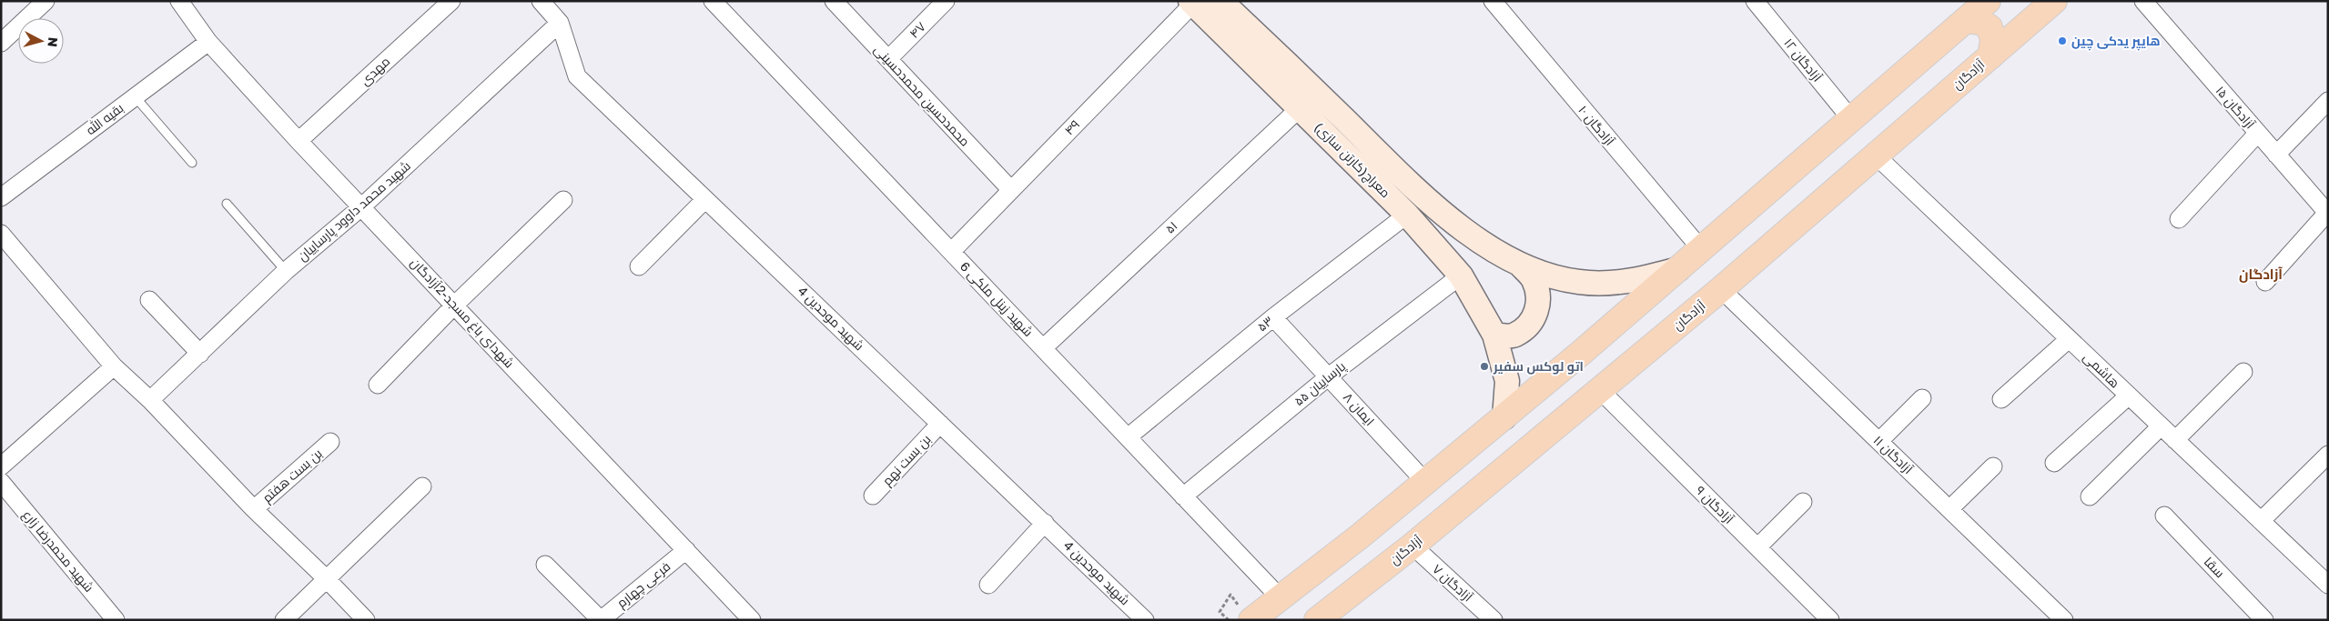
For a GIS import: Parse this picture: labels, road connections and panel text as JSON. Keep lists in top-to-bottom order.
{
  "streets": {
    "main road": ["آزادگان"],
    "street": [
      "۴۷",
      "۱۲ آزادگان",
      "مهدی",
      "محمدحسین محمدحسینی",
      "۱۵ آزادگان",
      "بقیه الله",
      "۱۰ آزادگان",
      "۴۹",
      "معراج(کارتن سازی)",
      "شهید محمد داوود پارساییان",
      "۵۱",
      "6 شهید زینل ملکی",
      "شهدای‌ باغ مسجد-2آزادگان",
      "4 شهید موحدین",
      "۵۳",
      "هاشمی",
      "پارساییان ۵۵",
      "۸ ایمان",
      "۱۱ آزادگان",
      "بن بست نهم",
      "بن بست هفتم",
      "۹ آزادگان",
      "شهید محمدرضا زارع",
      "سقا",
      "۷ آزادگان",
      "فرعی چهارم"
    ]
  },
  "crossings": [
    ["۴۷", "محمدحسین محمدحسینی"],
    ["مهدی", "شهدای‌ باغ مسجد-2آزادگان"],
    ["آزادگان", "هاشمی"],
    ["آزادگان", "۱۱ آزادگان"],
    ["آزادگان", "۹ آزادگان"],
    ["آزادگان", "۷ آزادگان"],
    ["محمدحسین محمدحسینی", "۴۹"],
    ["بقیه الله", "شهدای‌ باغ مسجد-2آزادگان"],
    ["۴۹", "معراج(کارتن سازی)"],
    ["۴۹", "6 شهید زینل ملکی"],
    ["معراج(کارتن سازی)", "۵۱"],
    ["معراج(کارتن سازی)", "۵۳"],
    ["معراج(کارتن سازی)", "پارساییان ۵۵"],
    ["شهید محمد داوود پارساییان", "شهدای‌ باغ مسجد-2آزادگان"],
    ["شهید محمد داوود پارساییان", "4 شهید موحدین"],
    ["۵۱", "6 شهید زینل ملکی"],
    ["6 شهید زینل ملکی", "۵۳"],
    ["6 شهید زینل ملکی", "پارساییان ۵۵"],
    ["شهدای‌ باغ مسجد-2آزادگان", "فرعی چهارم"],
    ["4 شهید موحدین", "بن بست نهم"],
    ["۵۳", "۸ ایمان"],
    ["پارساییان ۵۵", "۸ ایمان"]
  ],
  "districts": ["آزادگان"],
  "places": ["هایپر یدکی چین", "اتو لوکس سفیر"],
  "north": "right"
}
